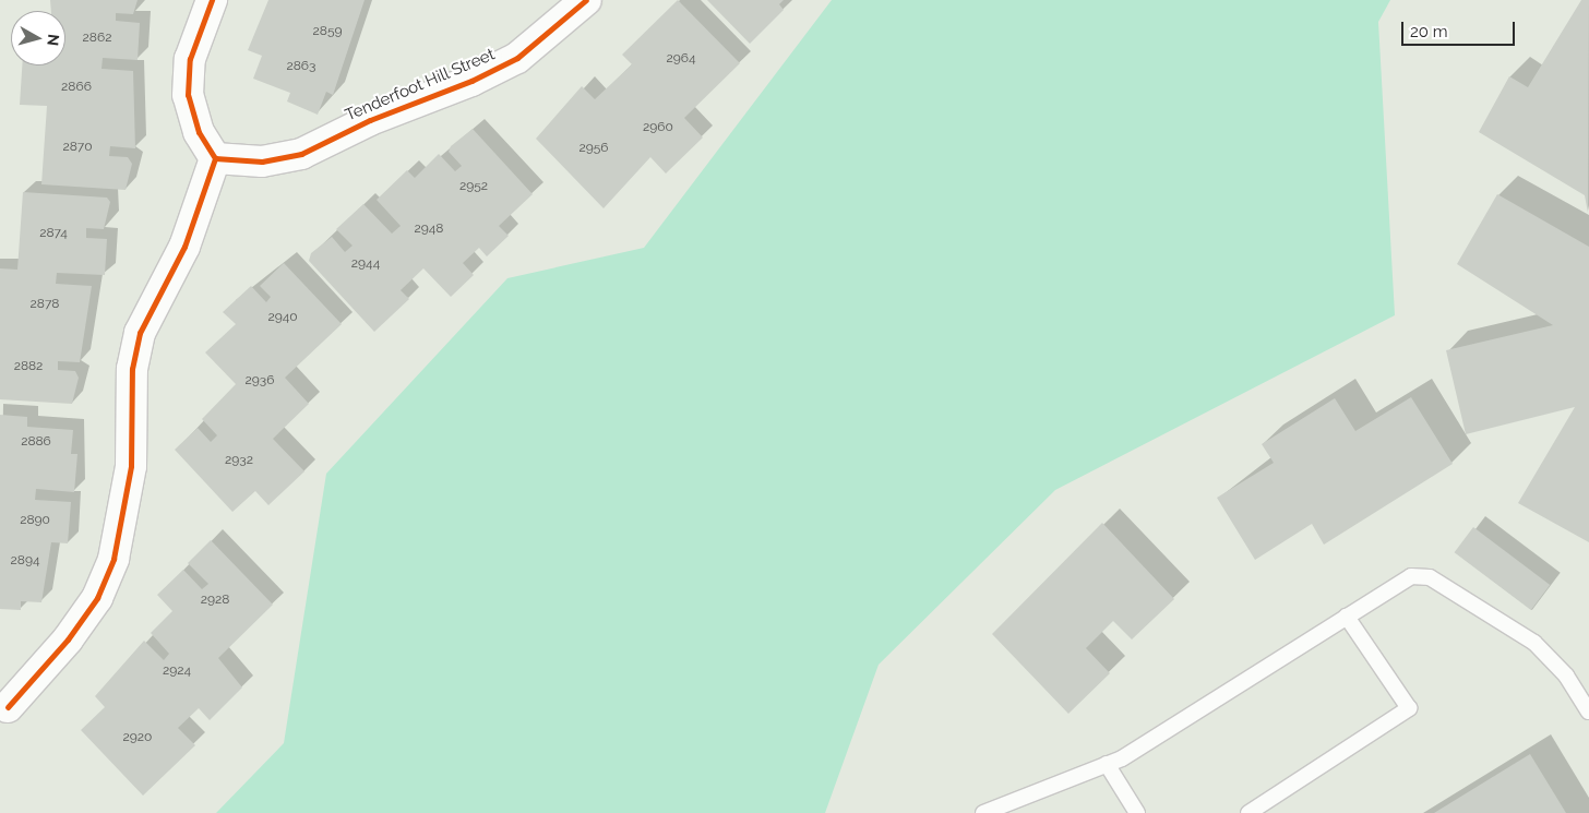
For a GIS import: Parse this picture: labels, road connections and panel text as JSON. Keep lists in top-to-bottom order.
{
  "streets": {
    "street": ["Tenderfoot Hill Street"]
  },
  "house_numbers": [
    "2859",
    "2862",
    "2964",
    "2863",
    "2866",
    "2960",
    "2870",
    "2956",
    "2952",
    "2948",
    "2874",
    "2944",
    "2878",
    "2940",
    "2882",
    "2936",
    "2886",
    "2932",
    "2890",
    "2894",
    "2928",
    "2924",
    "2920"
  ],
  "scale_bar": "20 m",
  "north": "right"
}
